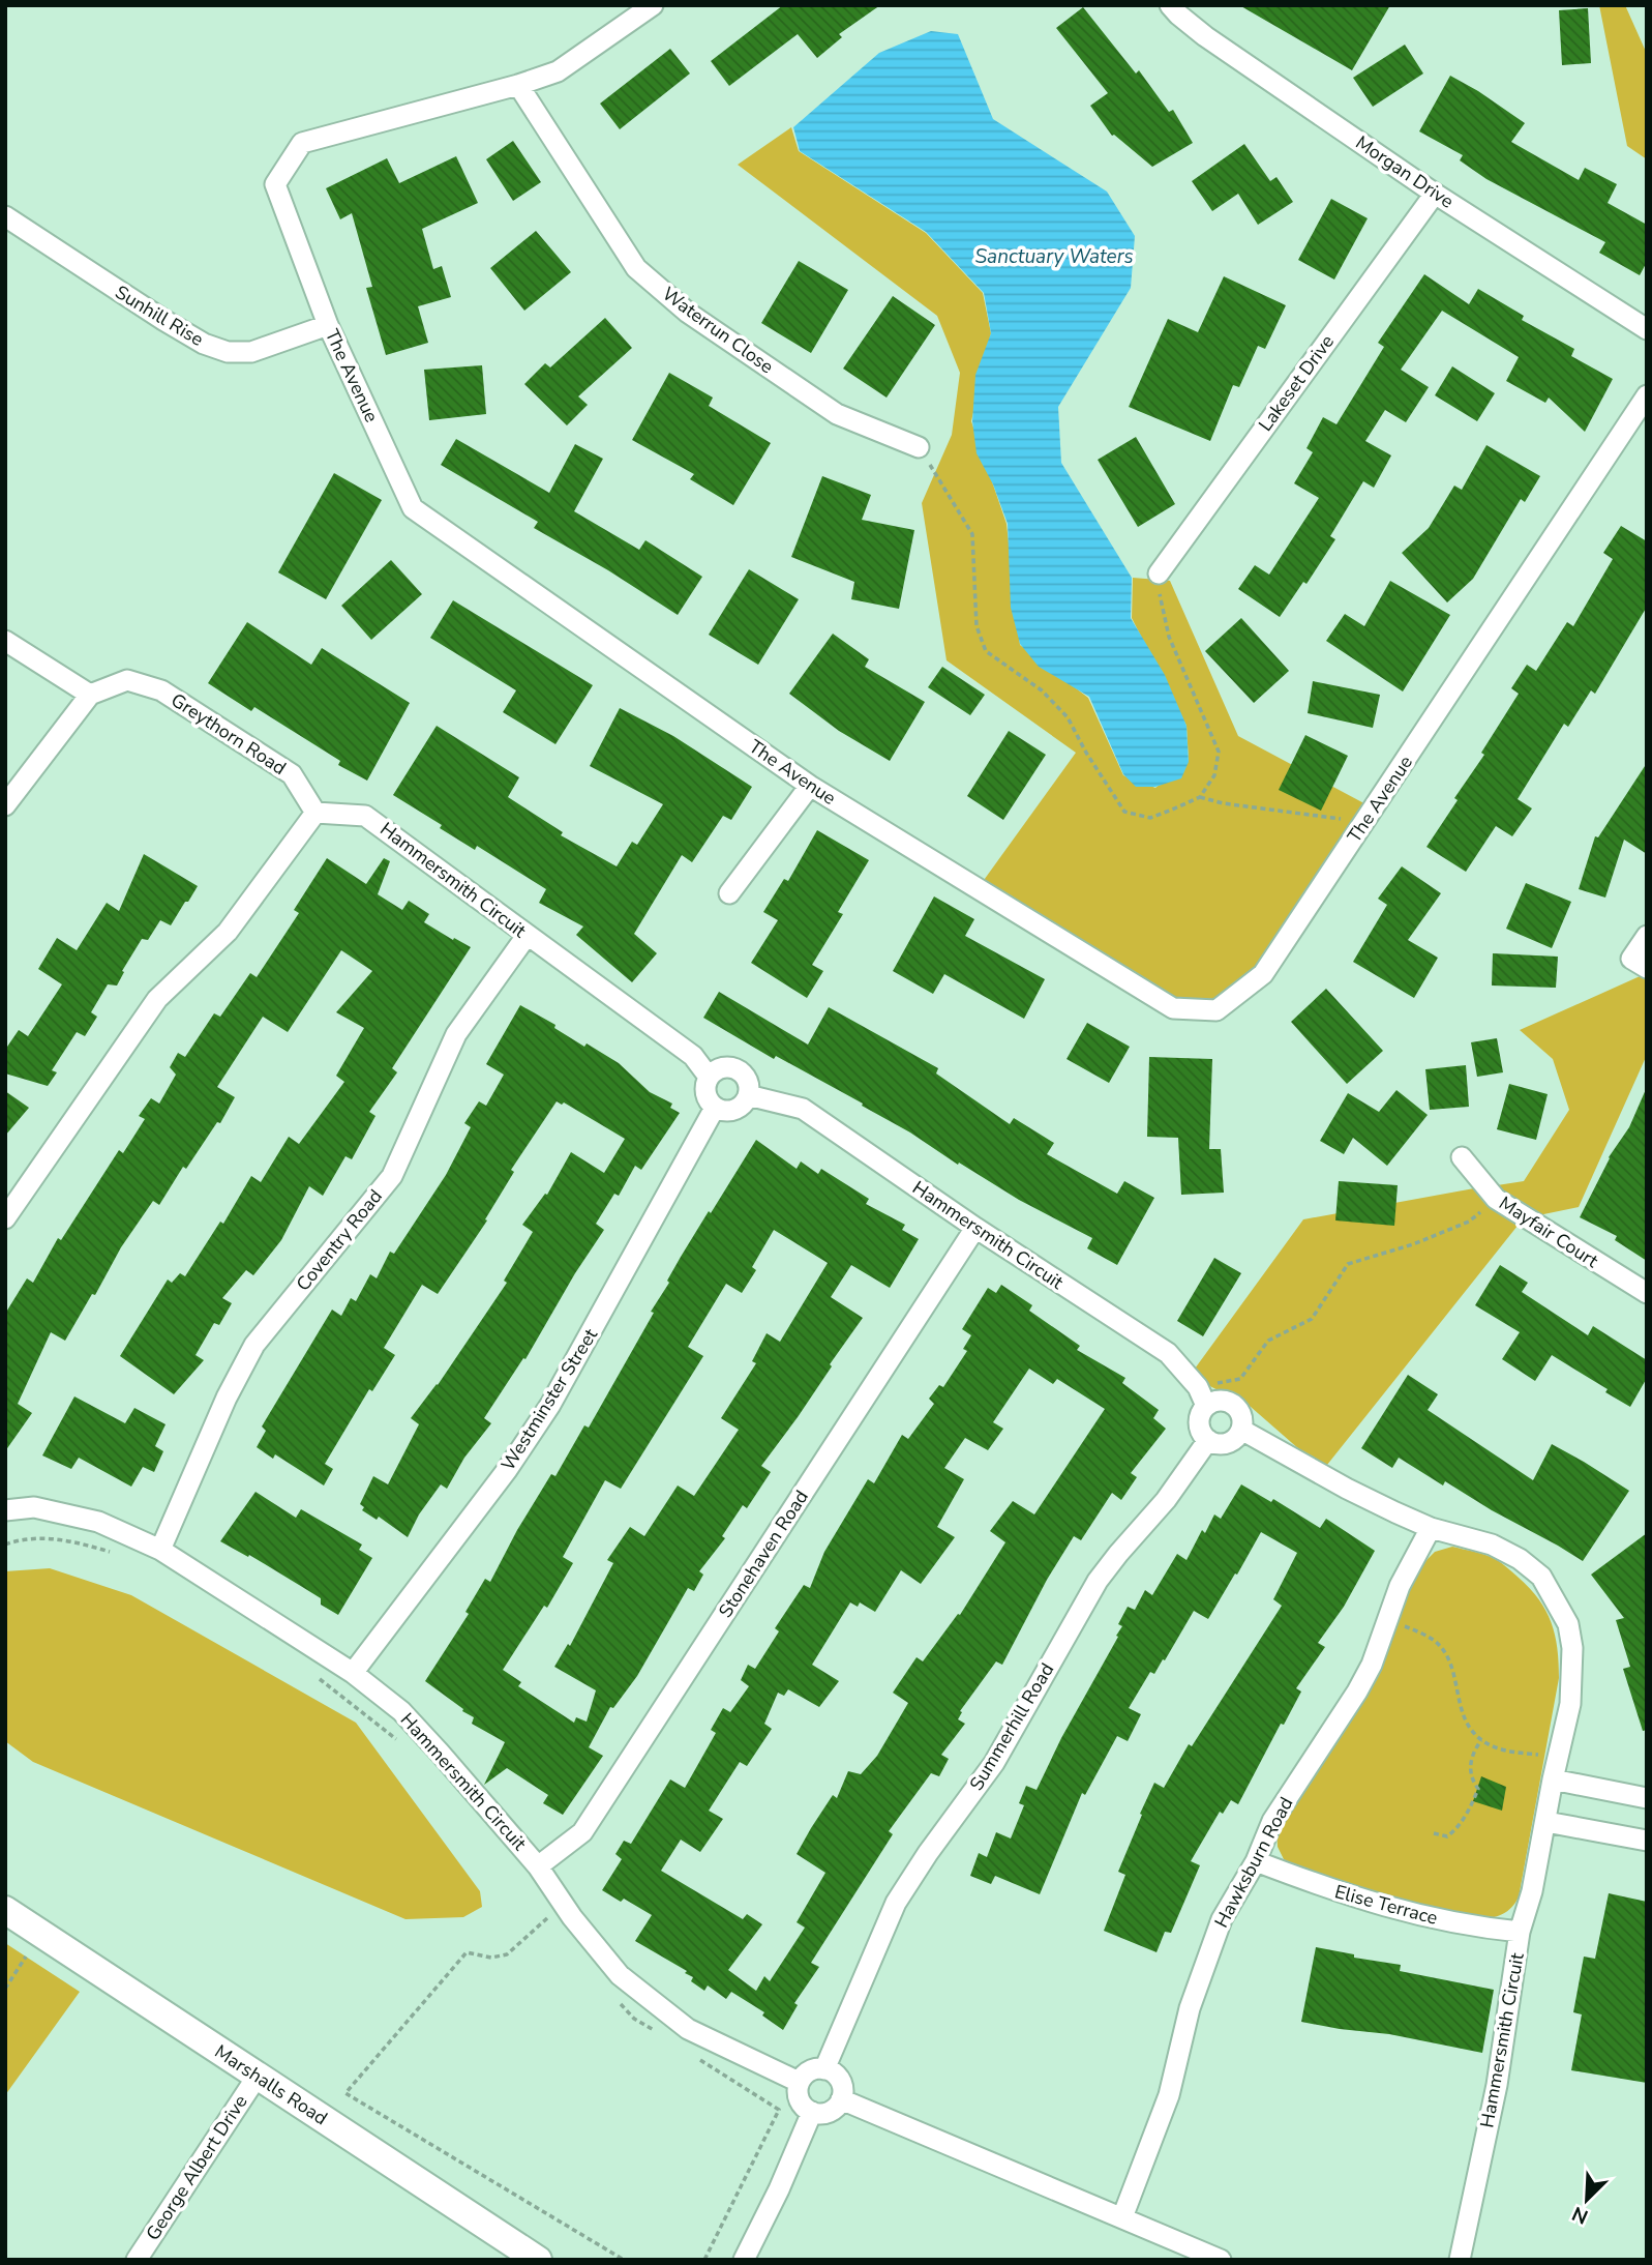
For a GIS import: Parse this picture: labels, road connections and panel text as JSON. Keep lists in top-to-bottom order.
{
  "streets": {
    "street": [
      "Morgan Drive",
      "Sunhill Rise",
      "Waterrun Close",
      "The Avenue",
      "Lakeset Drive",
      "Greythorn Road",
      "Hammersmith Circuit",
      "Mayfair Court",
      "Coventry Road",
      "Westminster Street",
      "Stonehaven Road",
      "Summerhill Road",
      "Hawksburn Road",
      "Elise Terrace",
      "Marshalls Road",
      "George Albert Drive"
    ]
  },
  "crossings": [
    ["Morgan Drive", "Lakeset Drive"],
    ["Sunhill Rise", "The Avenue"],
    ["Waterrun Close", "The Avenue"],
    ["Greythorn Road", "Hammersmith Circuit"],
    ["Hammersmith Circuit", "Coventry Road"],
    ["Hammersmith Circuit", "Westminster Street"],
    ["Hammersmith Circuit", "Stonehaven Road"],
    ["Hammersmith Circuit", "Summerhill Road"],
    ["Hammersmith Circuit", "Hawksburn Road"],
    ["Hammersmith Circuit", "Elise Terrace"],
    ["Hawksburn Road", "Elise Terrace"],
    ["Marshalls Road", "George Albert Drive"]
  ],
  "water": ["Sanctuary Waters"],
  "north": "bottom left"
}
